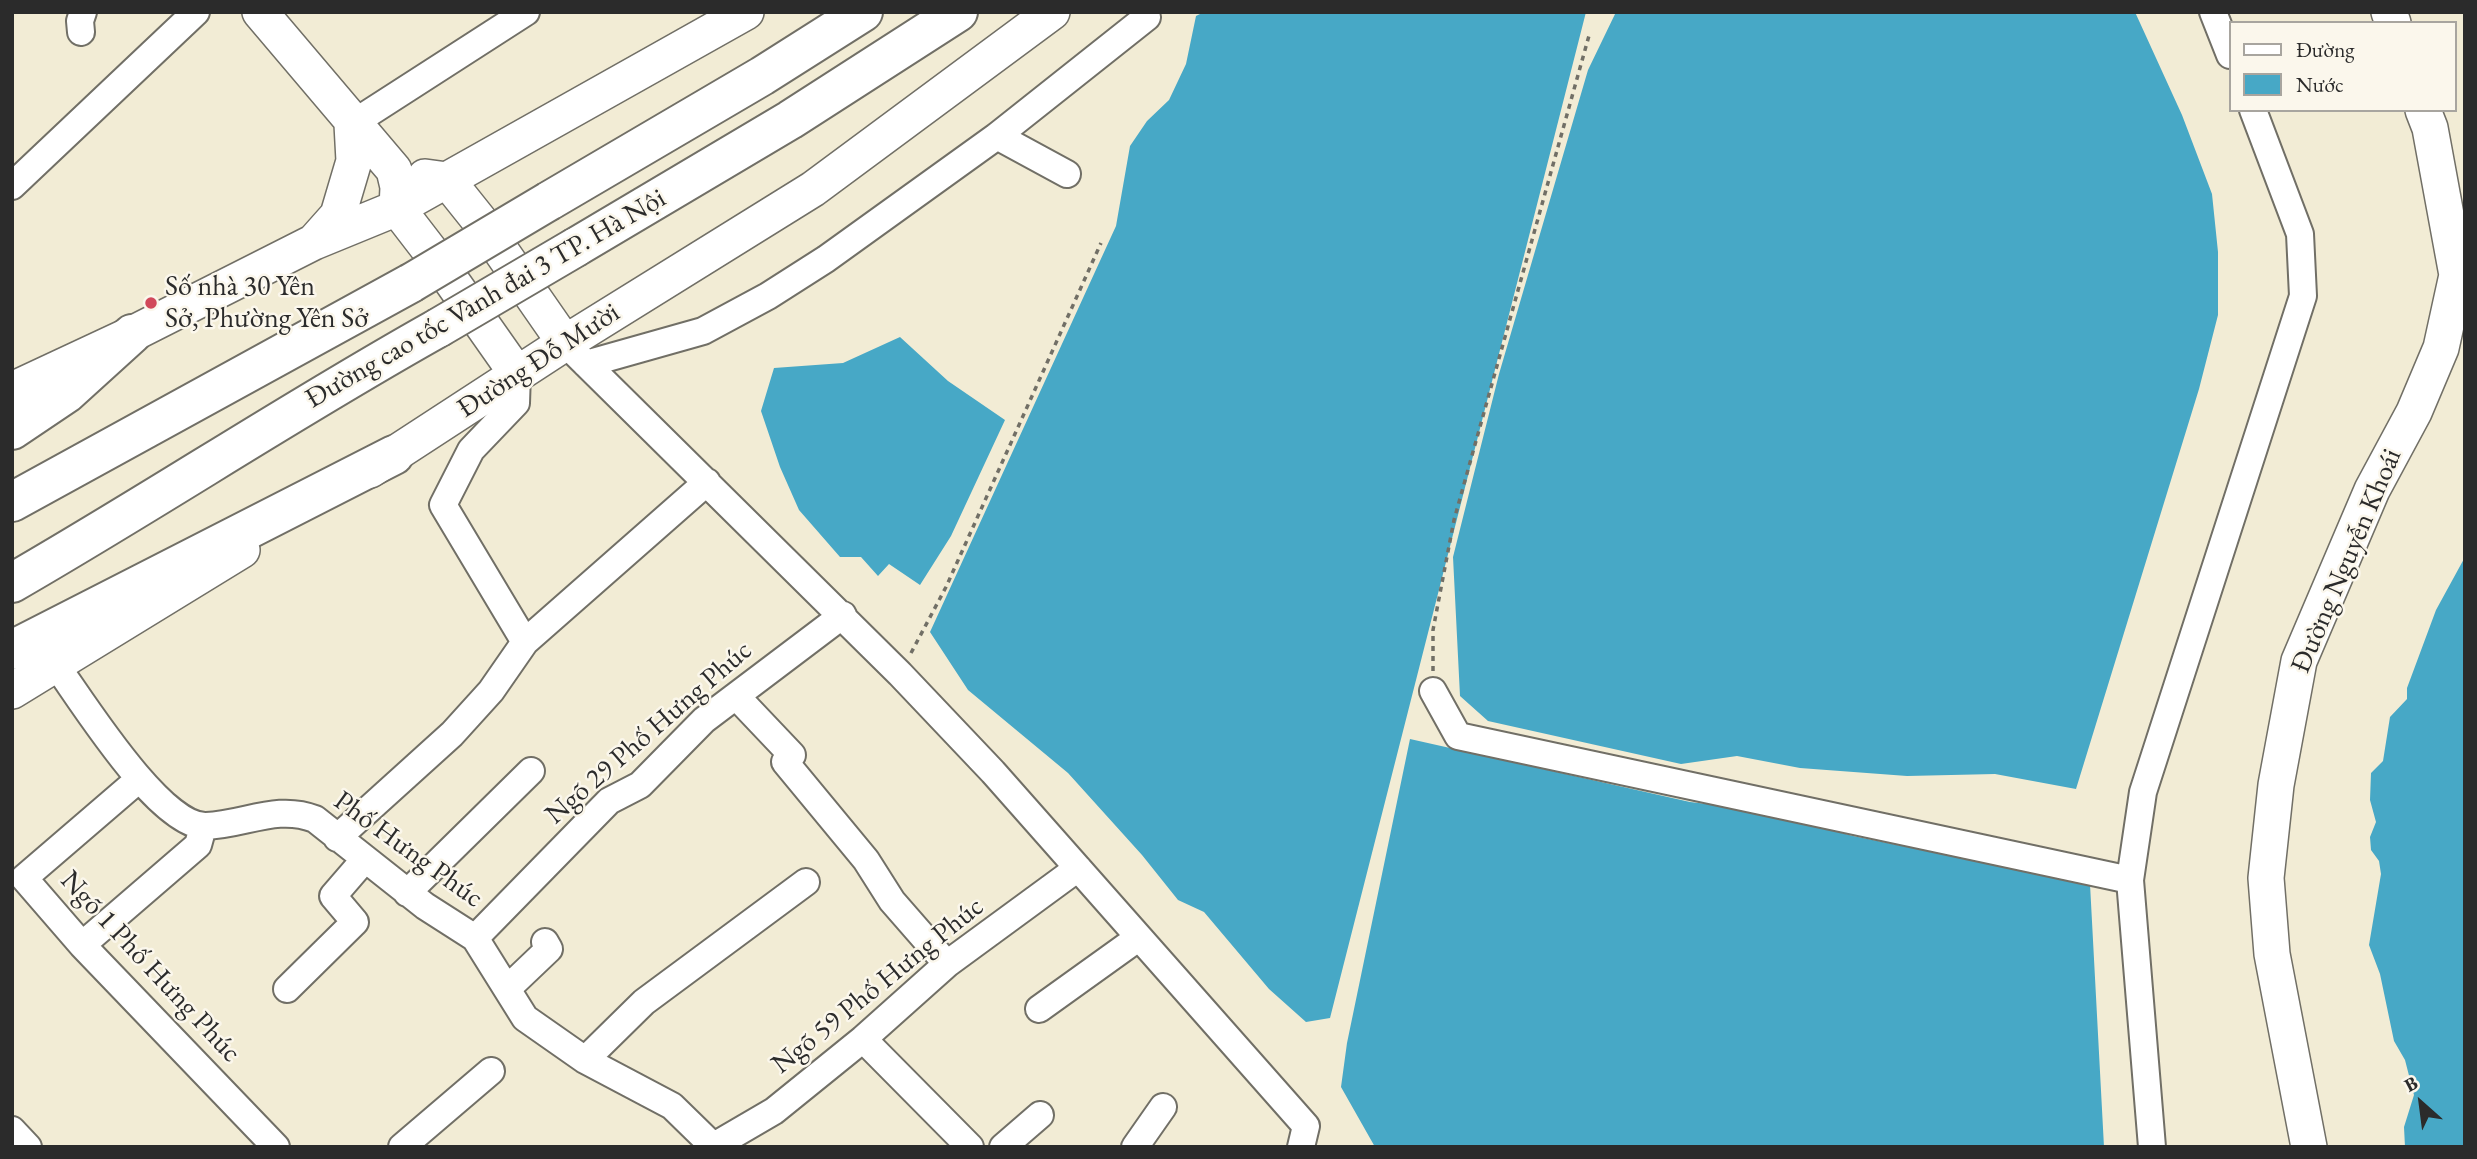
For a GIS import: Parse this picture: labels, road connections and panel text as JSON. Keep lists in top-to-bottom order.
{
  "streets": {
    "highway": ["Đường cao tốc Vành đai 3 TP. Hà Nội"],
    "main road": ["Đường Đỗ Mười", "Đường Nguyễn Khoái"],
    "street": [
      "Ngõ 29 Phố Hưng Phúc",
      "Phố Hưng Phúc",
      "Ngõ 1 Phố Hưng Phúc",
      "Ngõ 59 Phố Hưng Phúc"
    ]
  },
  "crossings": [
    ["Ngõ 29 Phố Hưng Phúc", "Phố Hưng Phúc"],
    ["Phố Hưng Phúc", "Ngõ 59 Phố Hưng Phúc"]
  ],
  "places": ["Số nhà 30 Yên Sở, Phường Yên Sở"],
  "legend": ["Đường", "Nước"],
  "north": "top left"
}
